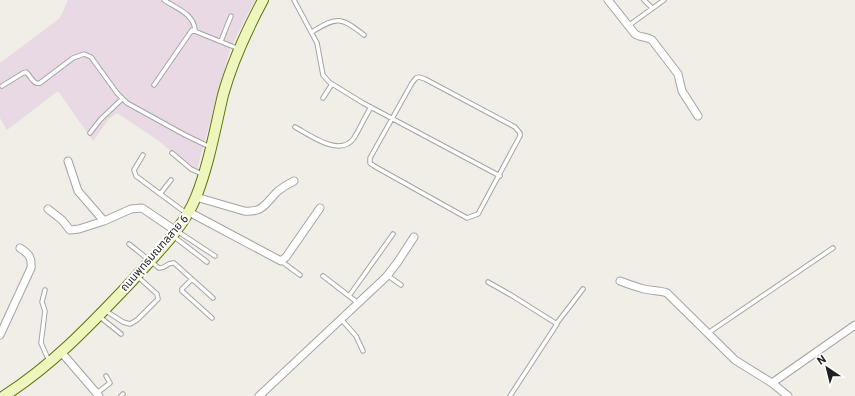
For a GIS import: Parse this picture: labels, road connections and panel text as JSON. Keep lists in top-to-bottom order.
{
  "streets": {
    "main road": ["ถนนพุทธมณฑลสาย 6"]
  },
  "north": "top left"
}
